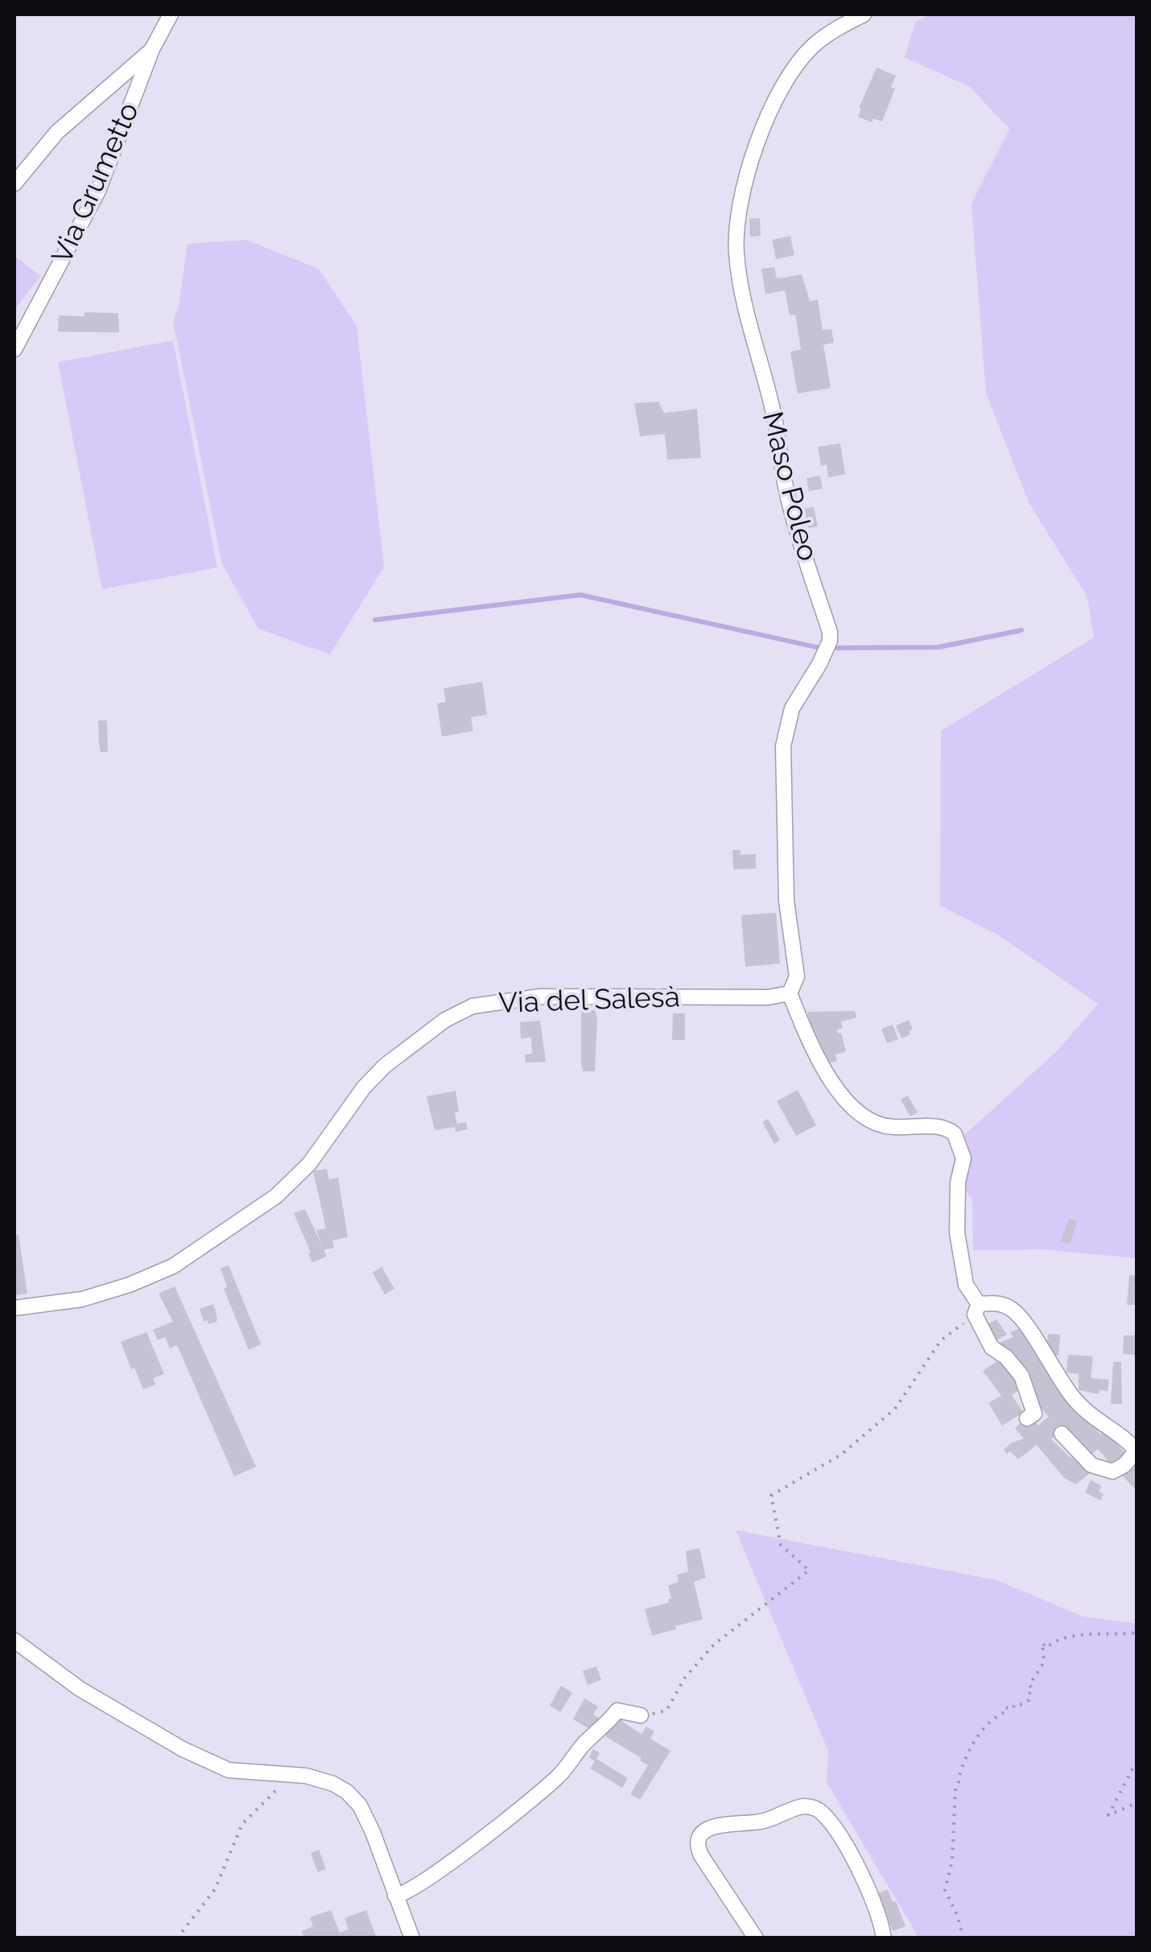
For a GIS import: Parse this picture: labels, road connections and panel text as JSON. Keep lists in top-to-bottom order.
{
  "streets": {
    "street": ["Via Grumetto", "Maso Poleo", "Via del Salesà"]
  },
  "crossings": [
    ["Maso Poleo", "Via del Salesà"]
  ]
}
